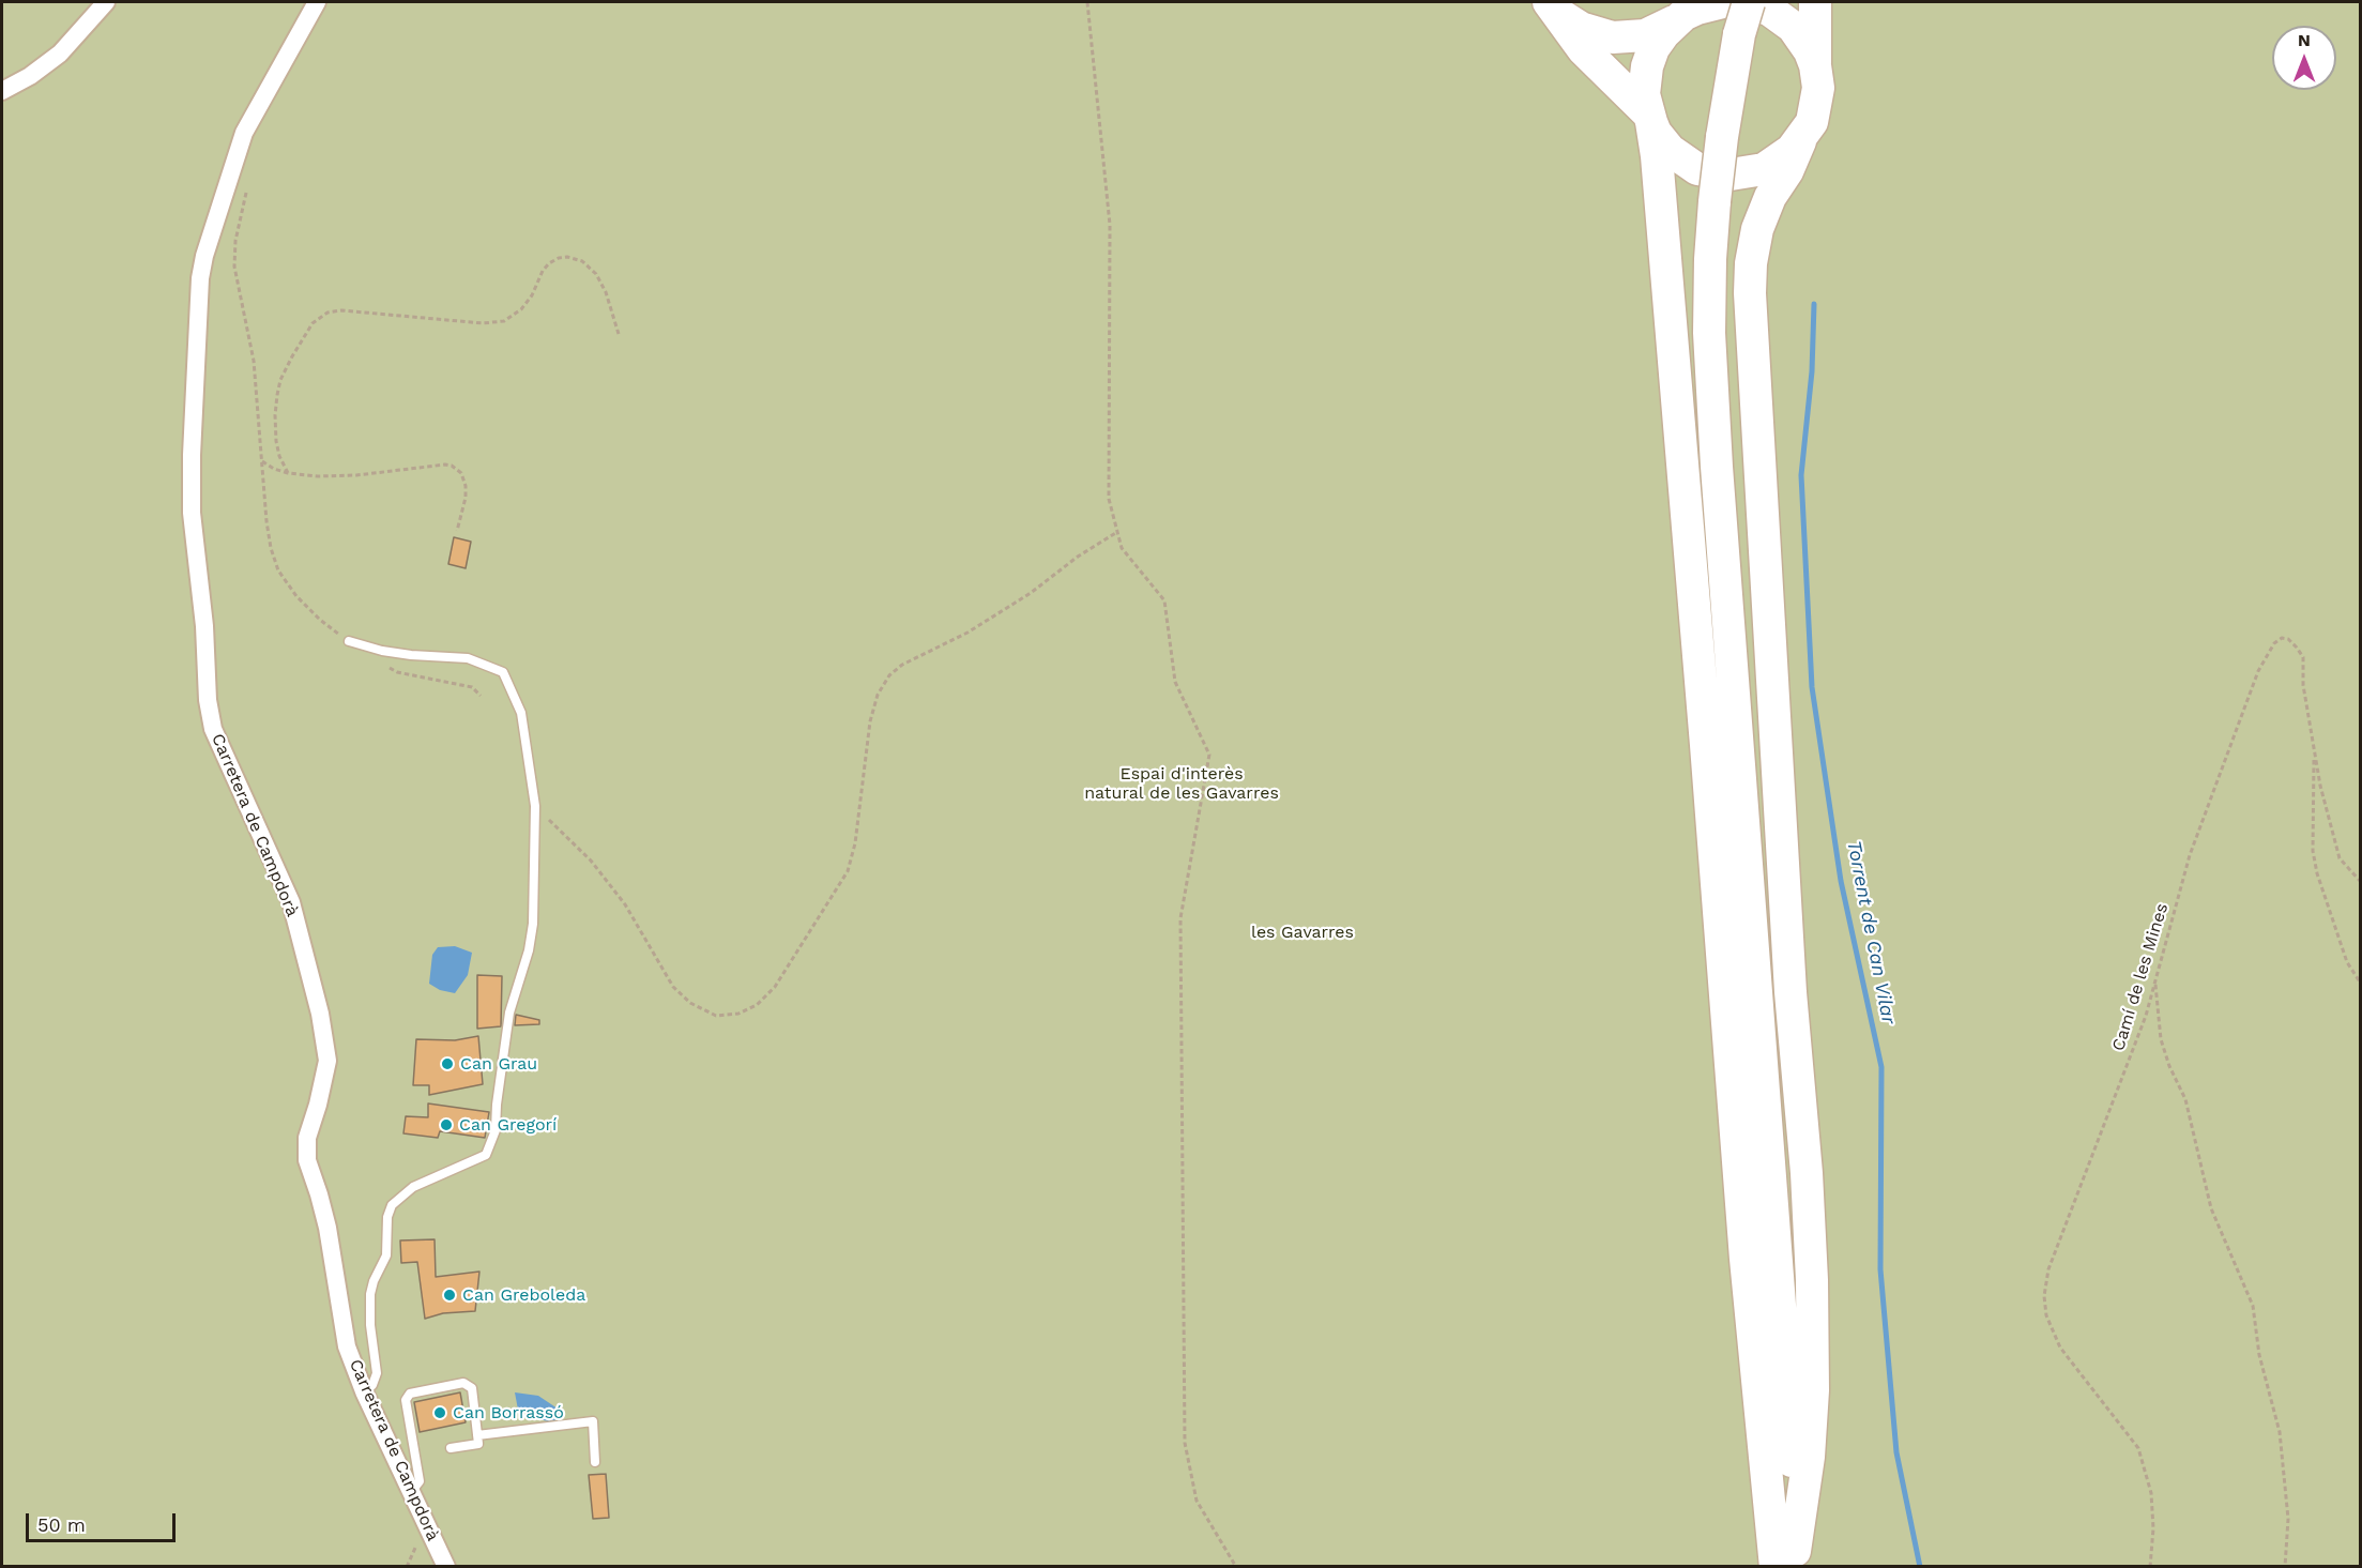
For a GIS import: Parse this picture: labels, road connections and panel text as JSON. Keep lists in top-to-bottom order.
{
  "streets": {
    "street": ["Carretera de Campdorà"],
    "path": ["Camí de les Mines"]
  },
  "water": ["Torrent de Can Vilar"],
  "parks": ["Espai d'interès natural de les Gavarres", "les Gavarres"],
  "places": [
    "Can Grau",
    "Can Gregorí",
    "Can Greboleda",
    "Can Borrassó"
  ],
  "scale_bar": "50 m",
  "north": "top"
}
